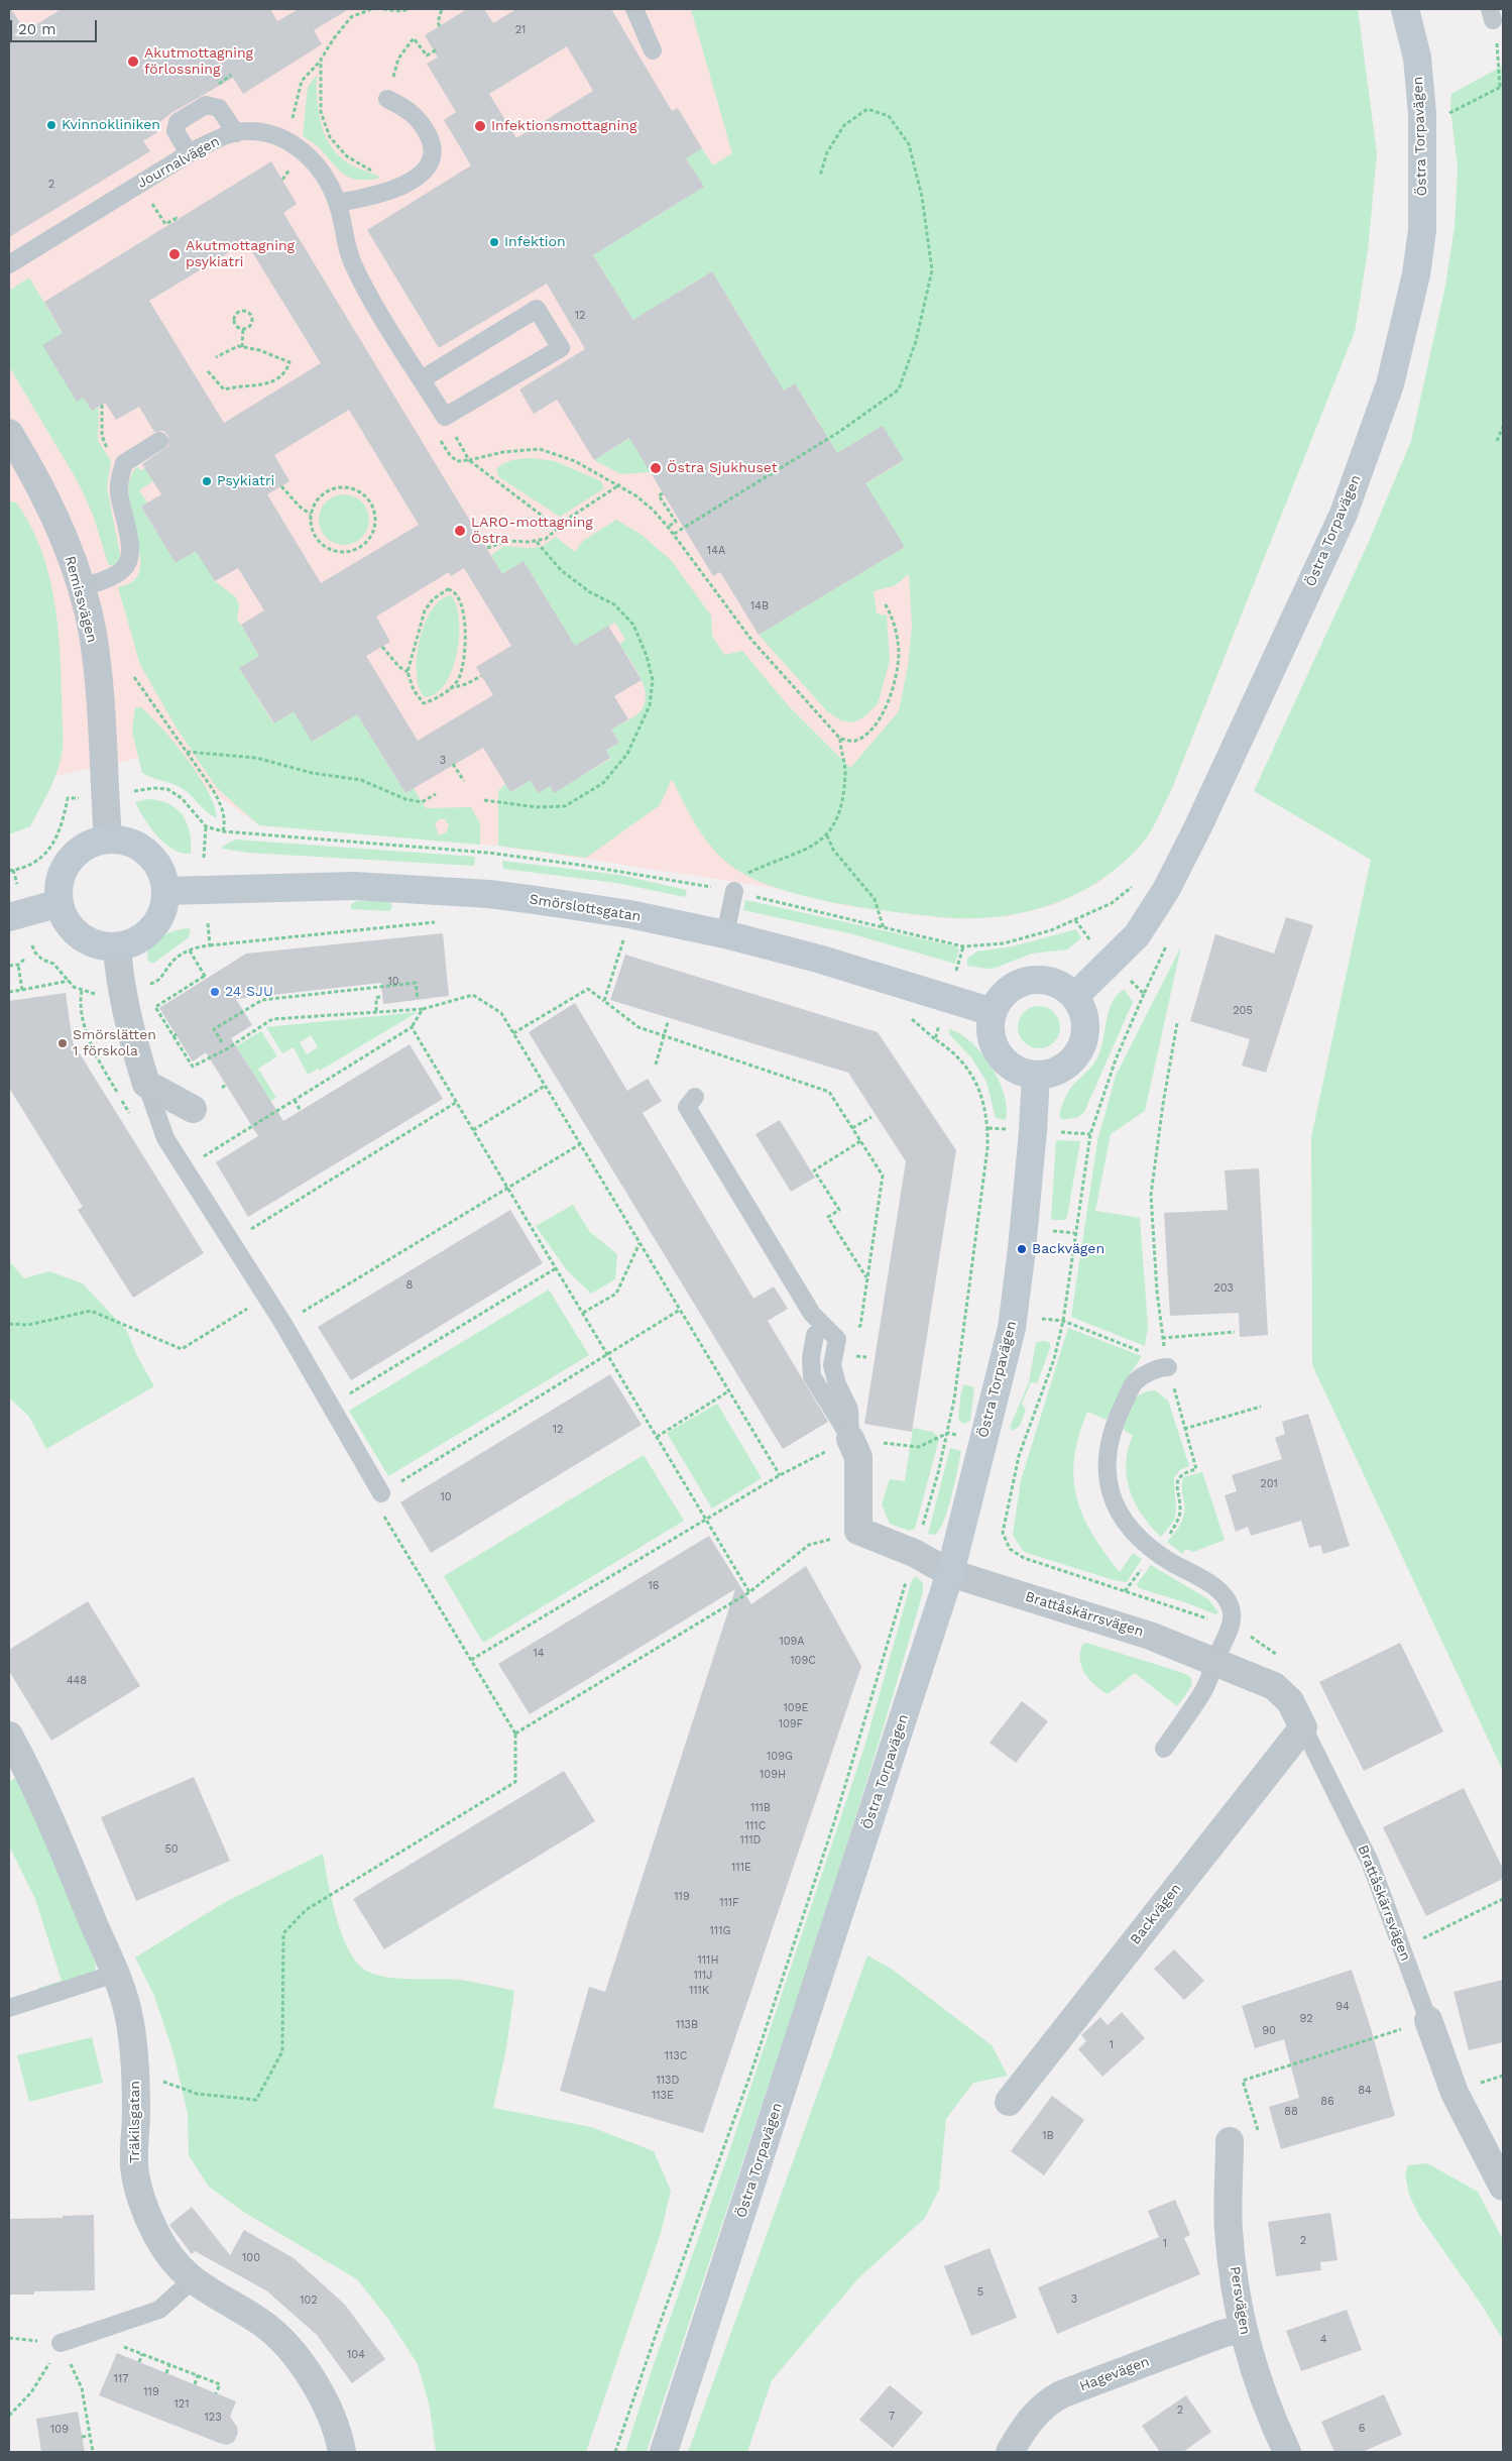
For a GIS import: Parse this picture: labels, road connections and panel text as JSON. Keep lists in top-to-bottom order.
{
  "streets": {
    "street": [
      "Östra Torpavägen",
      "Remissvägen",
      "Smörslottsgatan",
      "Brattåskärrsvägen",
      "Backvägen",
      "Träkilsgatan",
      "Persvägen",
      "Hagevägen"
    ],
    "lane": ["Journalvägen"]
  },
  "crossings": [
    ["Östra Torpavägen", "Smörslottsgatan"],
    ["Östra Torpavägen", "Brattåskärrsvägen"],
    ["Remissvägen", "Smörslottsgatan"],
    ["Brattåskärrsvägen", "Backvägen"],
    ["Persvägen", "Hagevägen"]
  ],
  "places": [
    "Akutmottagning förlossning",
    "Kvinnokliniken",
    "Infektionsmottagning",
    "Infektion",
    "Akutmottagning psykiatri",
    "Östra Sjukhuset",
    "Psykiatri",
    "LARO-mottagning Östra",
    "24 SJU",
    "Smörslätten 1 förskola",
    "Backvägen"
  ],
  "house_numbers": [
    "21",
    "2",
    "12",
    "14A",
    "14B",
    "3",
    "10",
    "205",
    "8",
    "203",
    "12",
    "201",
    "10",
    "16",
    "109A",
    "14",
    "109C",
    "448",
    "109E",
    "109F",
    "109G",
    "109H",
    "111B",
    "111C",
    "111D",
    "50",
    "111E",
    "119",
    "111F",
    "111G",
    "111H",
    "111J",
    "111K",
    "94",
    "92",
    "113B",
    "90",
    "1",
    "113C",
    "113D",
    "84",
    "113E",
    "86",
    "88",
    "1B",
    "2",
    "1",
    "100",
    "5",
    "3",
    "102",
    "4",
    "104",
    "117",
    "119",
    "121",
    "2",
    "7",
    "123",
    "6",
    "109"
  ],
  "scale_bar": "20 m"
}
